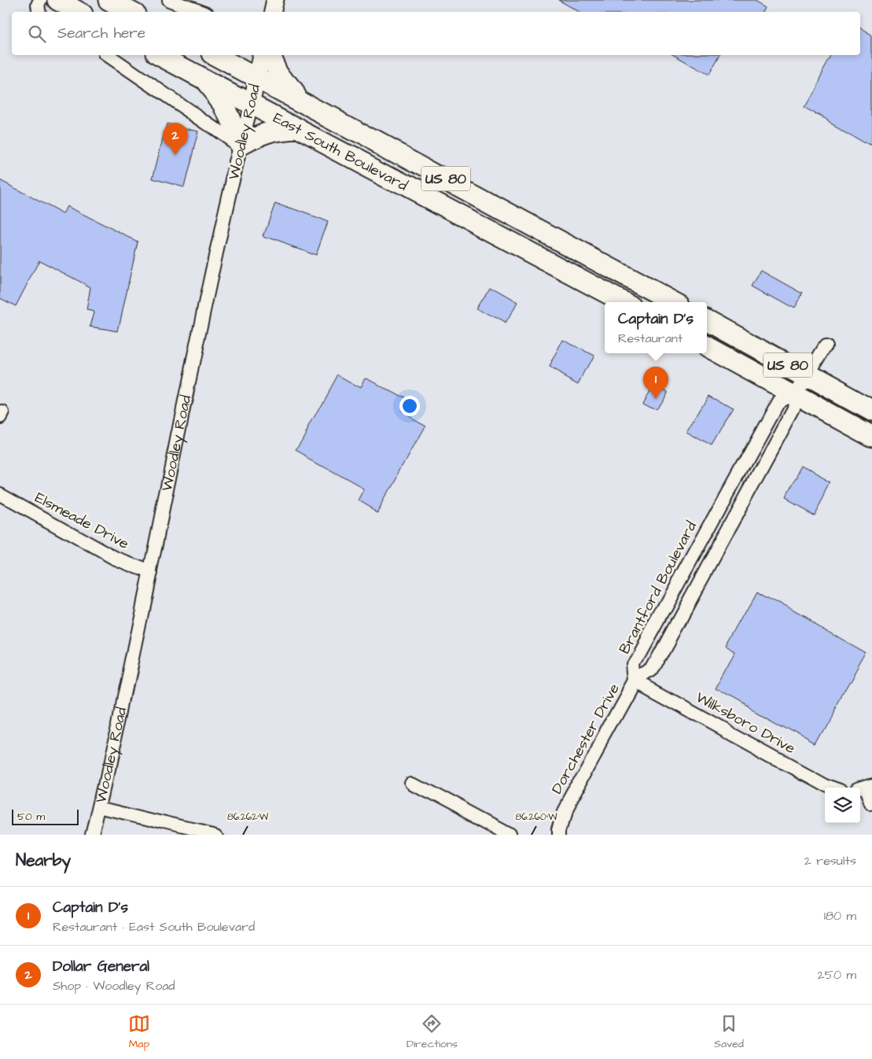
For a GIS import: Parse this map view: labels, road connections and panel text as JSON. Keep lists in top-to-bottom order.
{
  "streets": {
    "highway": ["East South Boulevard", "US 80"],
    "main road": ["Woodley Road"],
    "street": [
      "Elsmeade Drive",
      "Brantford Boulevard",
      "Wilksboro Drive",
      "Dorchester Drive"
    ]
  },
  "crossings": [
    ["Woodley Road", "East South Boulevard"],
    ["Woodley Road", "Elsmeade Drive"],
    ["US 80", "Brantford Boulevard"],
    ["Brantford Boulevard", "Wilksboro Drive"],
    ["Brantford Boulevard", "Dorchester Drive"],
    ["Wilksboro Drive", "Dorchester Drive"]
  ],
  "scale_bar": "50 m",
  "page": {
    "search": "Search here",
    "pins": ["2", "1"],
    "popup": ["Captain D's", "Restaurant"],
    "scale": "50 m",
    "heading": ["Nearby", "2 results"],
    "list": [
      {
        "mark": "1",
        "name": "Captain D's",
        "note": "Restaurant · East South Boulevard",
        "value": "180 m"
      },
      {
        "mark": "2",
        "name": "Dollar General",
        "note": "Shop · Woodley Road",
        "value": "250 m"
      }
    ],
    "nav": ["Map", "Directions", "Saved"]
  },
  "coordinates": ["86.262°W", "86.260°W"]
}
